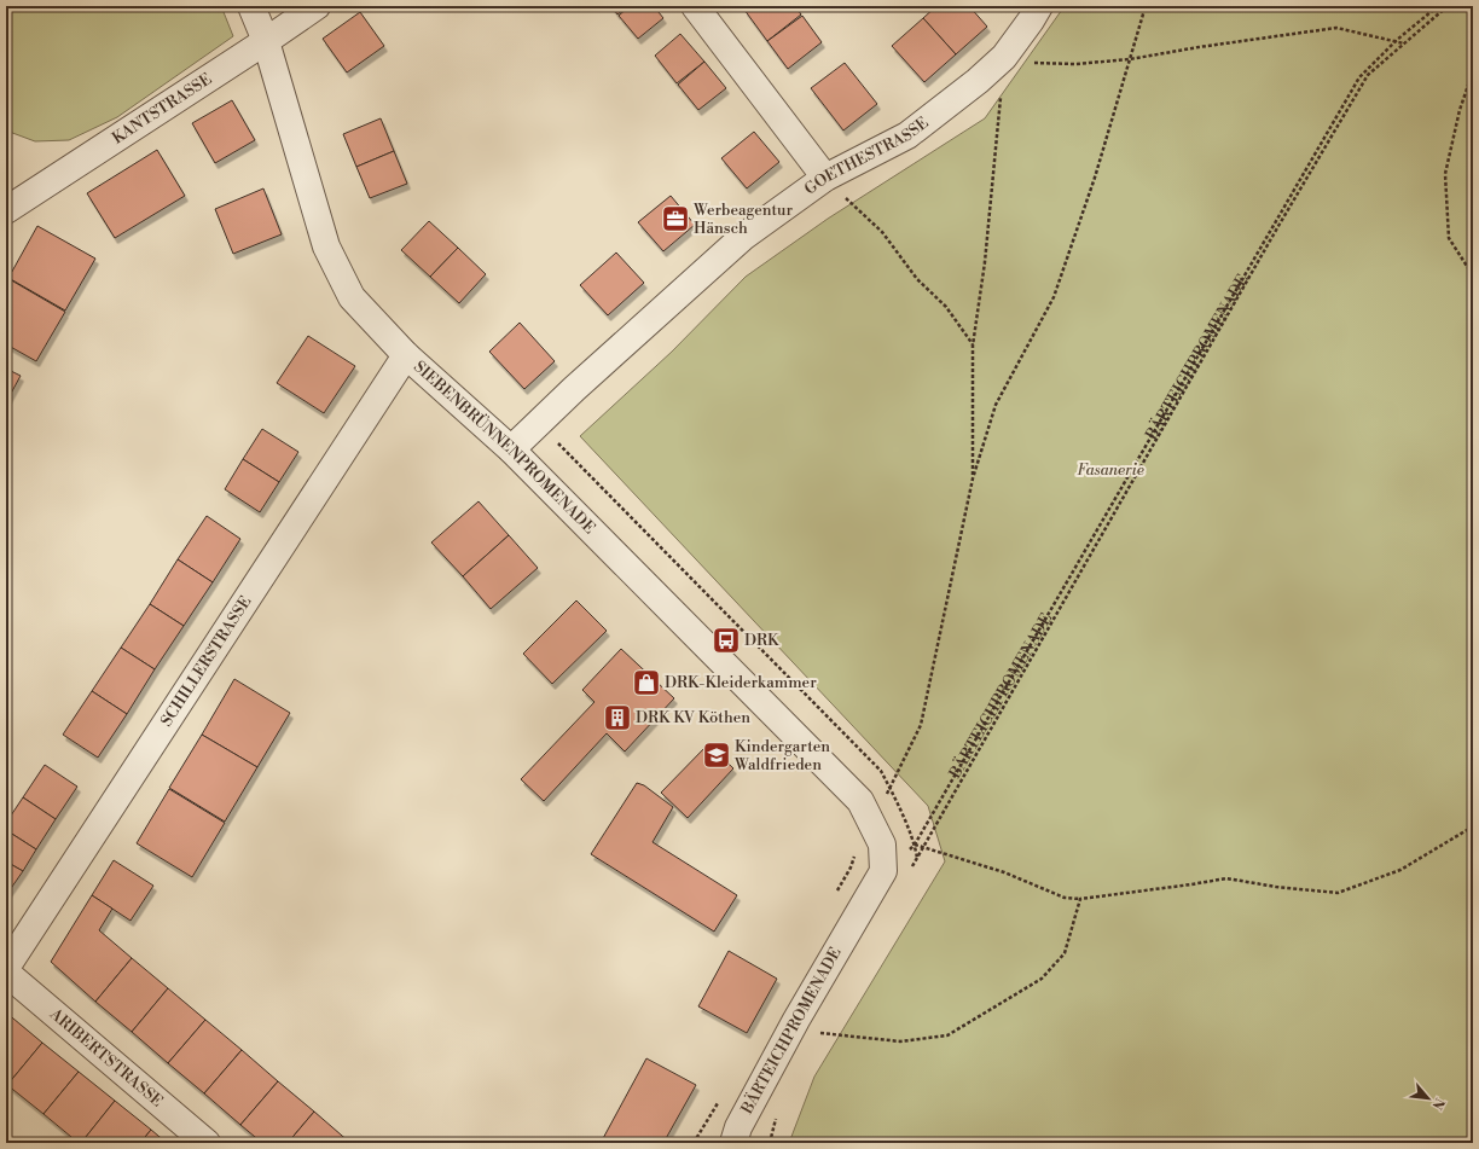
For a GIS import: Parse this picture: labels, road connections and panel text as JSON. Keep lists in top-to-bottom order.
{
  "streets": {
    "street": [
      "KANTSTRASSE",
      "GOETHESTRASSE",
      "BÄRTEICHPROMENADE",
      "SIEBENBRÜNNENPROMENADE",
      "SCHILLERSTRASSE",
      "ARIBERTSTRASSE"
    ]
  },
  "crossings": [
    ["KANTSTRASSE", "SIEBENBRÜNNENPROMENADE"],
    ["GOETHESTRASSE", "SIEBENBRÜNNENPROMENADE"],
    ["SIEBENBRÜNNENPROMENADE", "SCHILLERSTRASSE"]
  ],
  "parks": ["Fasanerie"],
  "places": {
    "office": ["Werbeagentur Hänsch"],
    "bus stop": ["DRK"],
    "shop": ["DRK-Kleiderkammer"],
    "building": ["DRK KV Köthen"],
    "school or university": ["Kindergarten Waldfrieden"]
  },
  "north": "bottom right"
}
